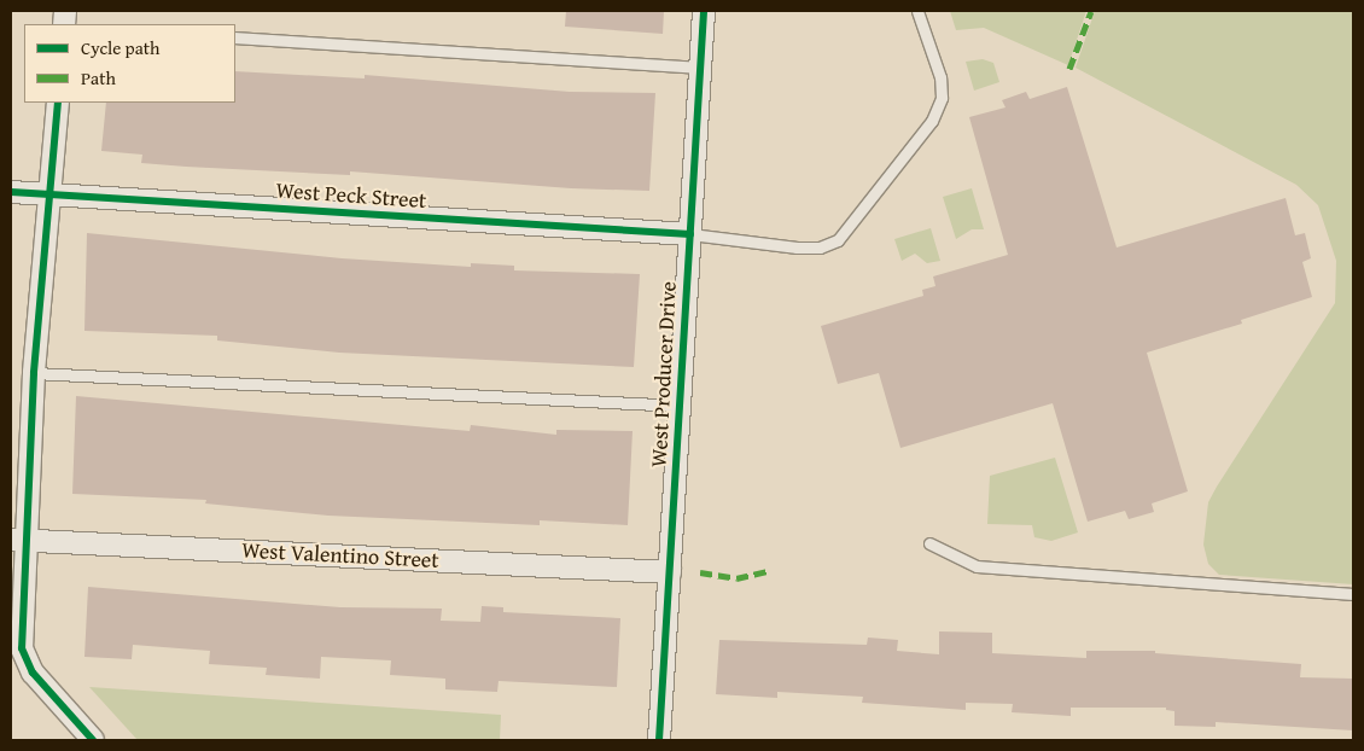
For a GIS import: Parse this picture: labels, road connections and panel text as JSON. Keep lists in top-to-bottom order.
{
  "streets": {
    "street": ["West Peck Street", "West Producer Drive", "West Valentino Street"]
  },
  "crossings": [
    ["West Peck Street", "West Producer Drive"],
    ["West Producer Drive", "West Valentino Street"]
  ],
  "legend": ["Cycle path", "Path"]
}
